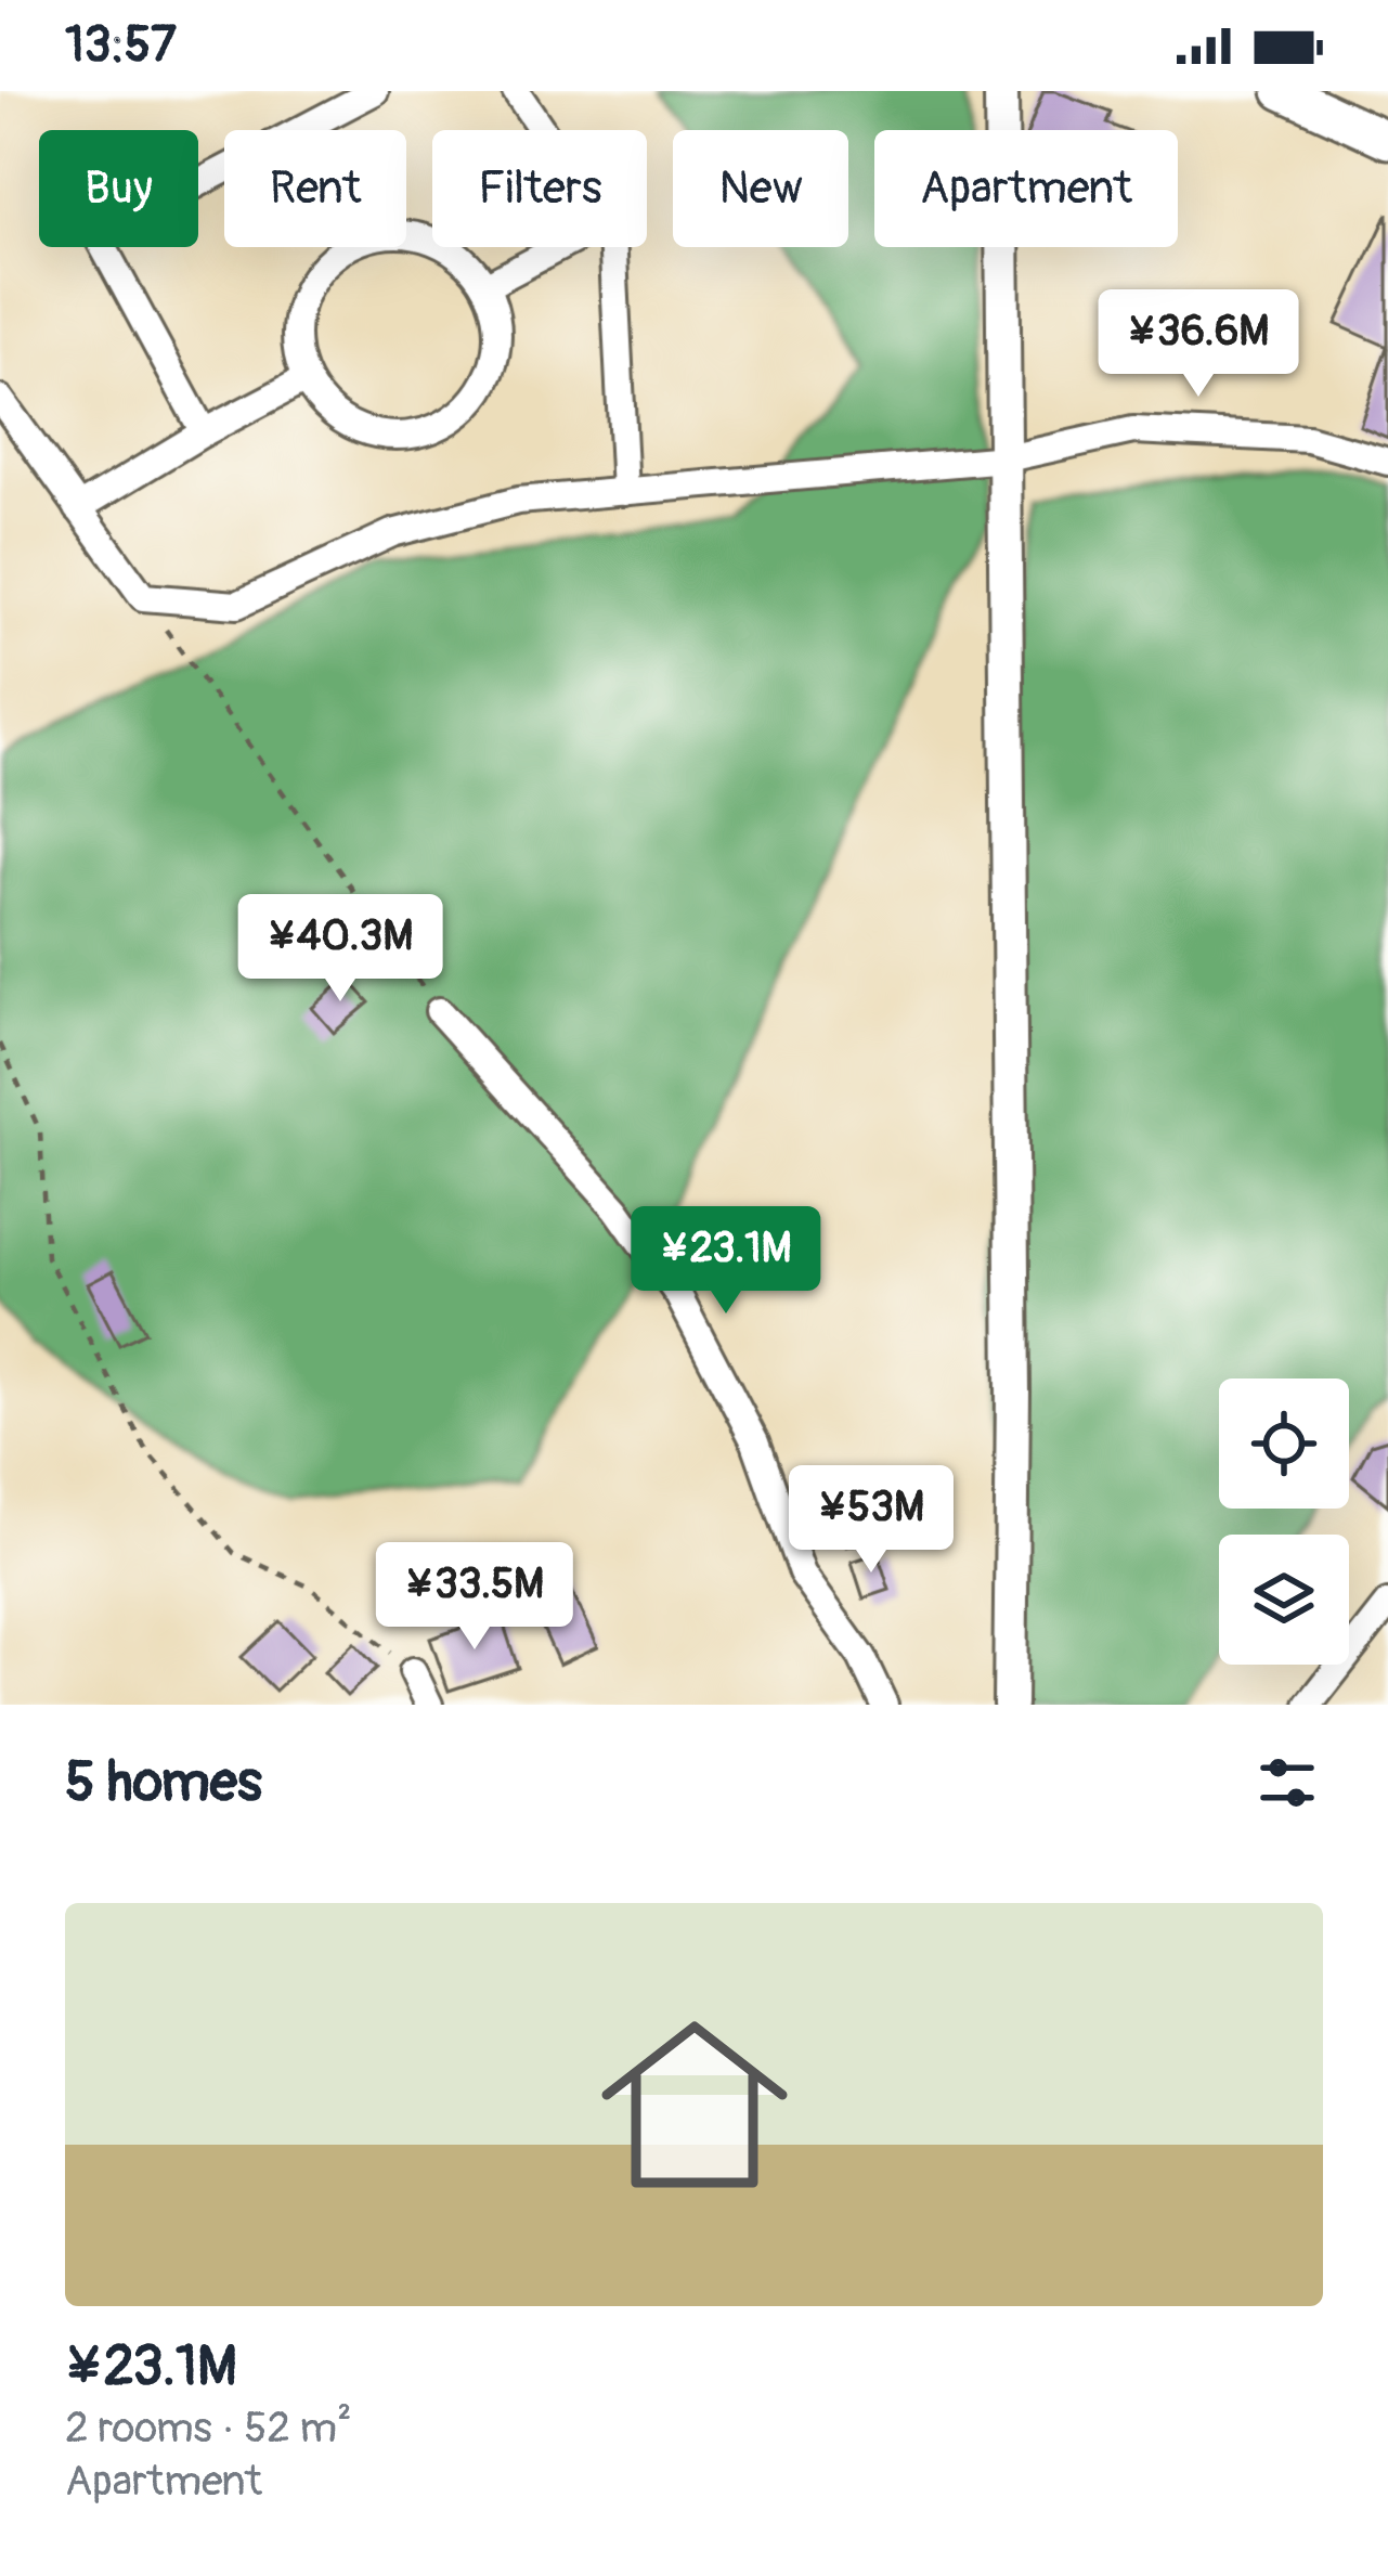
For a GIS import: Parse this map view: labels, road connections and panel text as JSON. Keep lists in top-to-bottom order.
{
  "page": {
    "status": "13:57",
    "chip": [
      "Buy",
      "Rent",
      "Filters",
      "New",
      "Apartment"
    ],
    "price": [
      "¥36.6M",
      "¥40.3M",
      "¥23.1M",
      "¥53M",
      "¥33.5M"
    ],
    "heading": "5 homes",
    "list": [
      {
        "name": "¥23.1M",
        "note": "2 rooms · 52 m² · Apartment"
      }
    ]
  }
}
